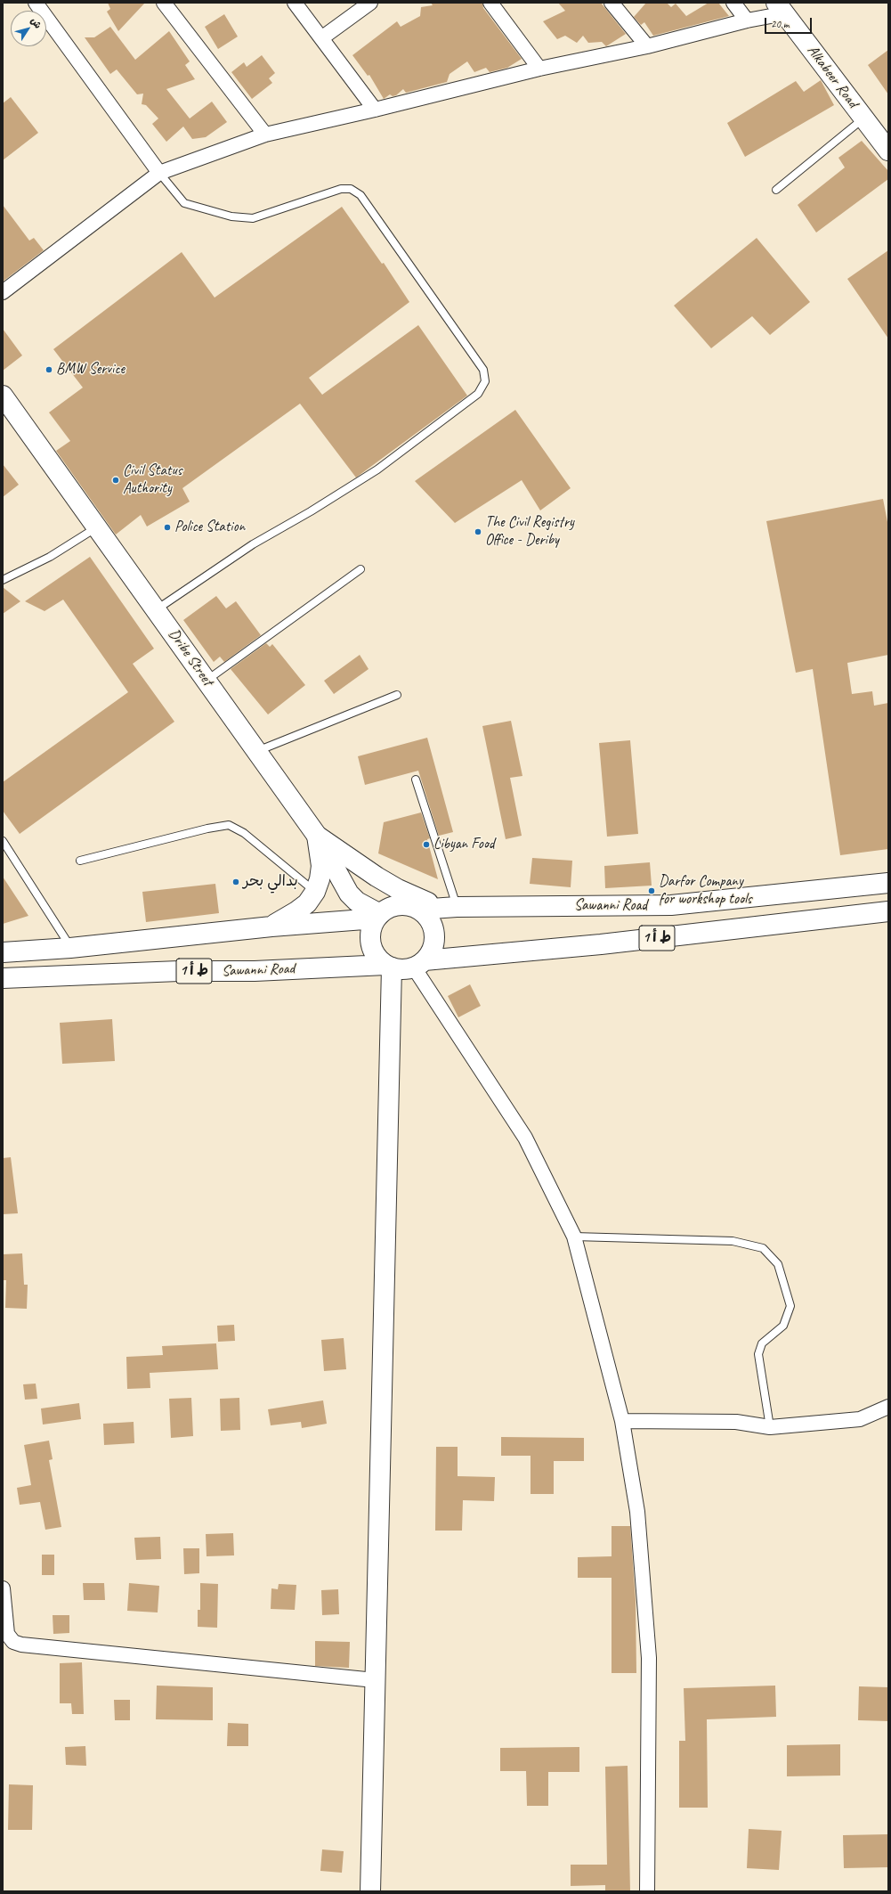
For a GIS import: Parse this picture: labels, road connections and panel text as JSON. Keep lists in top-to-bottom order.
{
  "streets": {
    "main road": [
      "Alkabeer Road",
      "Dribe Street",
      "Sawanni Road",
      "ط أ 1"
    ]
  },
  "crossings": [
    ["Dribe Street", "Sawanni Road"]
  ],
  "places": [
    "BMW Service",
    "Civil Status Authority",
    "Police Station",
    "The Civil Registry Office - Deriby",
    "Libyan Food",
    "بدالي بحر",
    "Darfor Company for workshop tools"
  ],
  "scale_bar": "20 m",
  "north": "top right"
}
